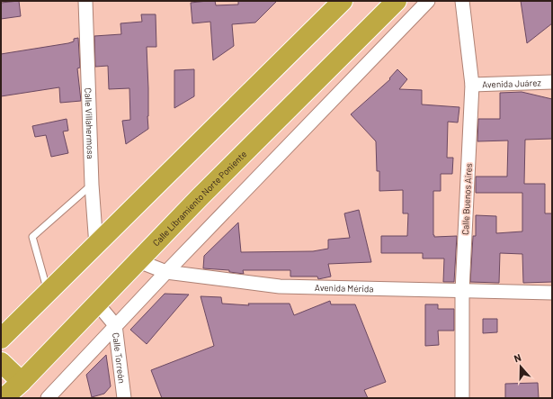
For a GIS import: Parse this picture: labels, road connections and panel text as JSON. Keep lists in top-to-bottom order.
{
  "streets": {
    "highway": ["Calle Libramiento Norte Poniente"],
    "street": [
      "Avenida Juárez",
      "Calle Villahermosa",
      "Calle Buenos Aires",
      "Avenida Mérida",
      "Calle Torreón"
    ]
  },
  "crossings": [
    ["Avenida Juárez", "Calle Buenos Aires"],
    ["Calle Libramiento Norte Poniente", "Avenida Mérida"],
    ["Calle Libramiento Norte Poniente", "Calle Torreón"],
    ["Calle Buenos Aires", "Avenida Mérida"]
  ],
  "north": "top"
}
